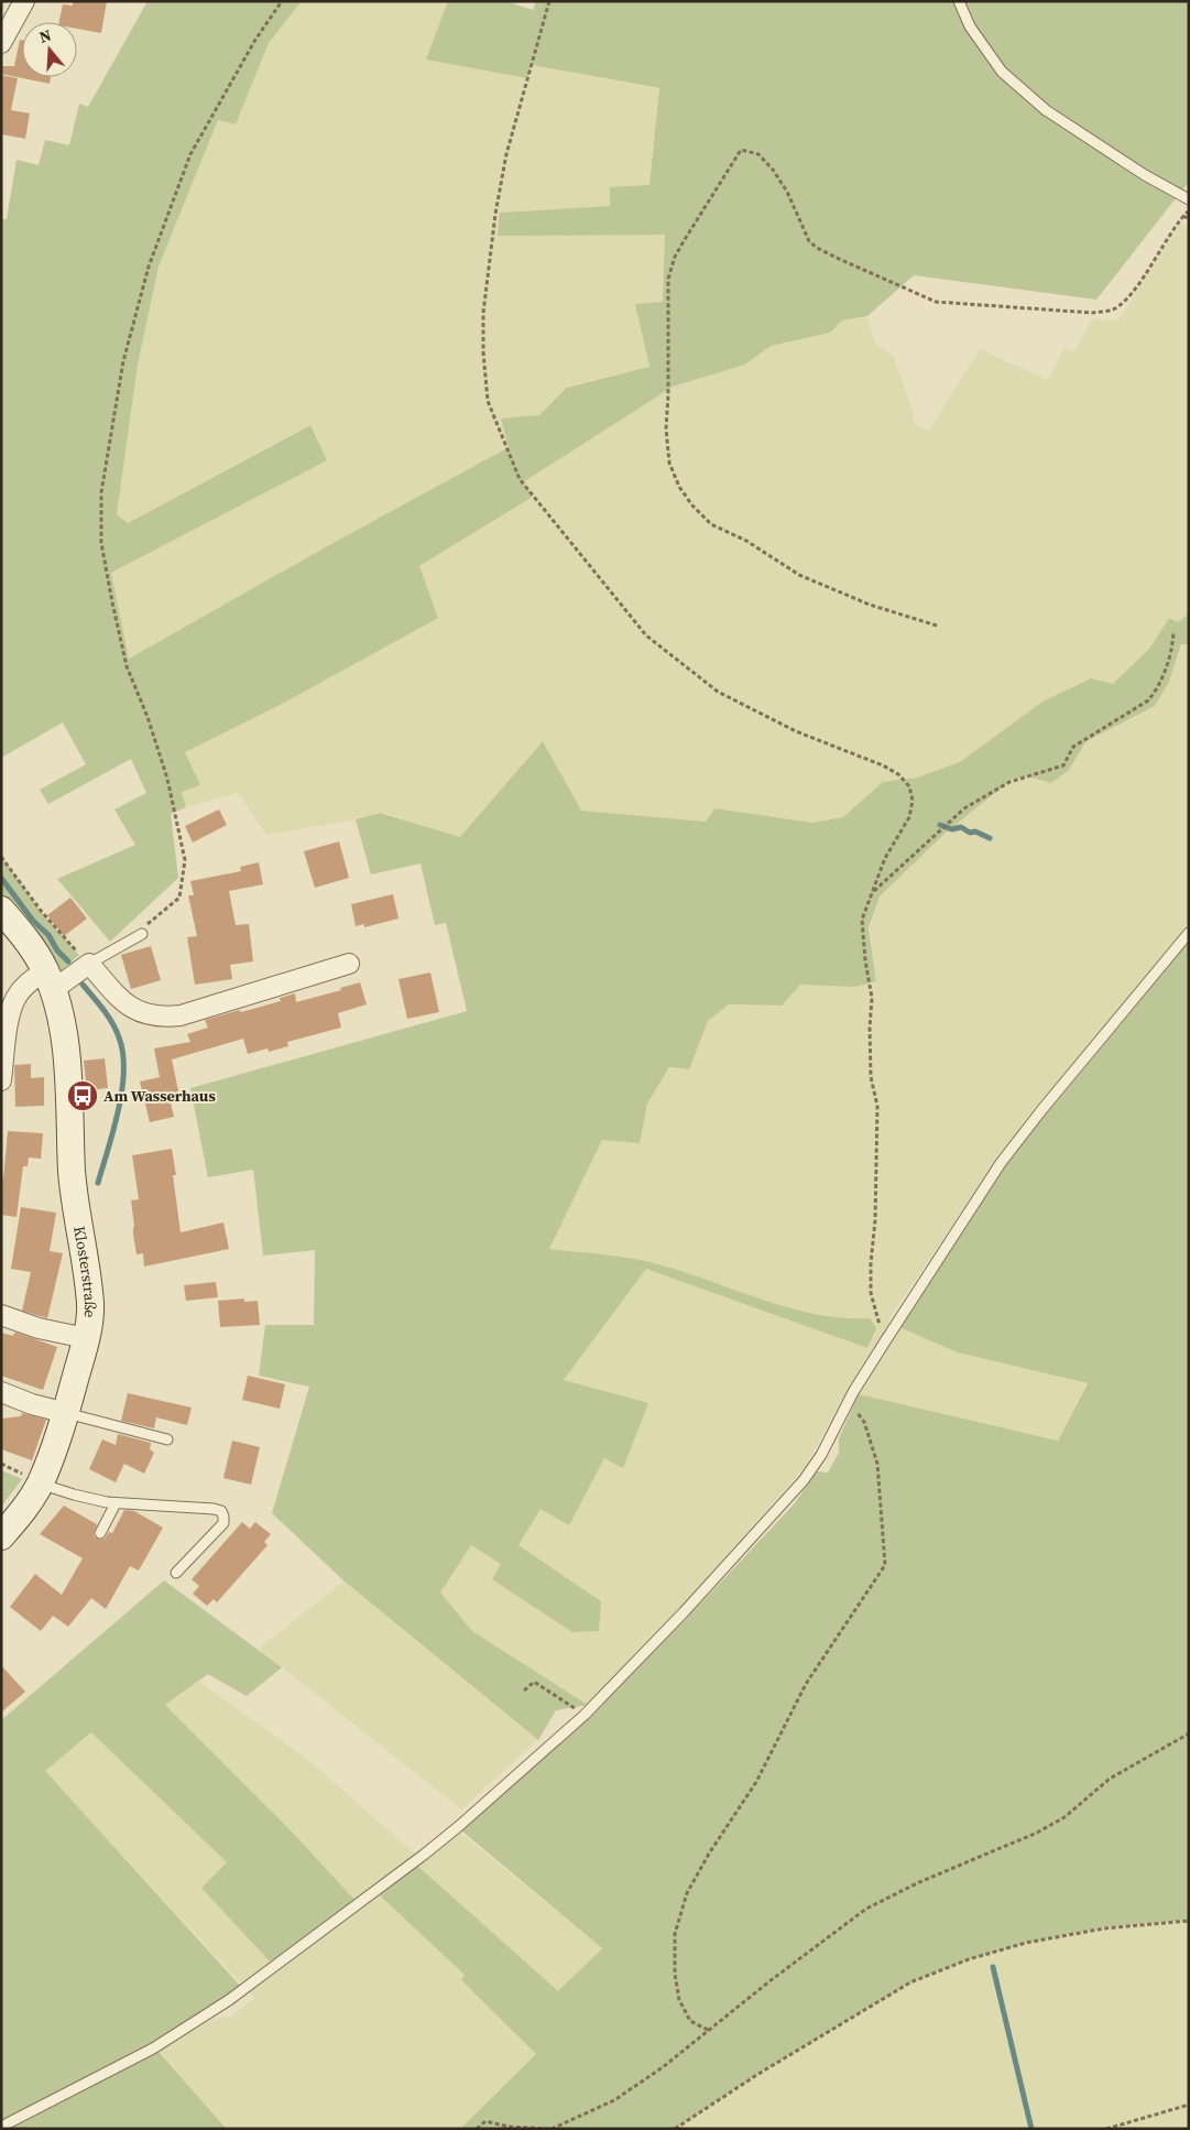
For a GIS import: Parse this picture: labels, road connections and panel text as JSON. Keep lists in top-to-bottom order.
{
  "streets": {
    "street": ["Klosterstraße"]
  },
  "places": {
    "bus stop": ["Am Wasserhaus"]
  },
  "north": "top"
}
